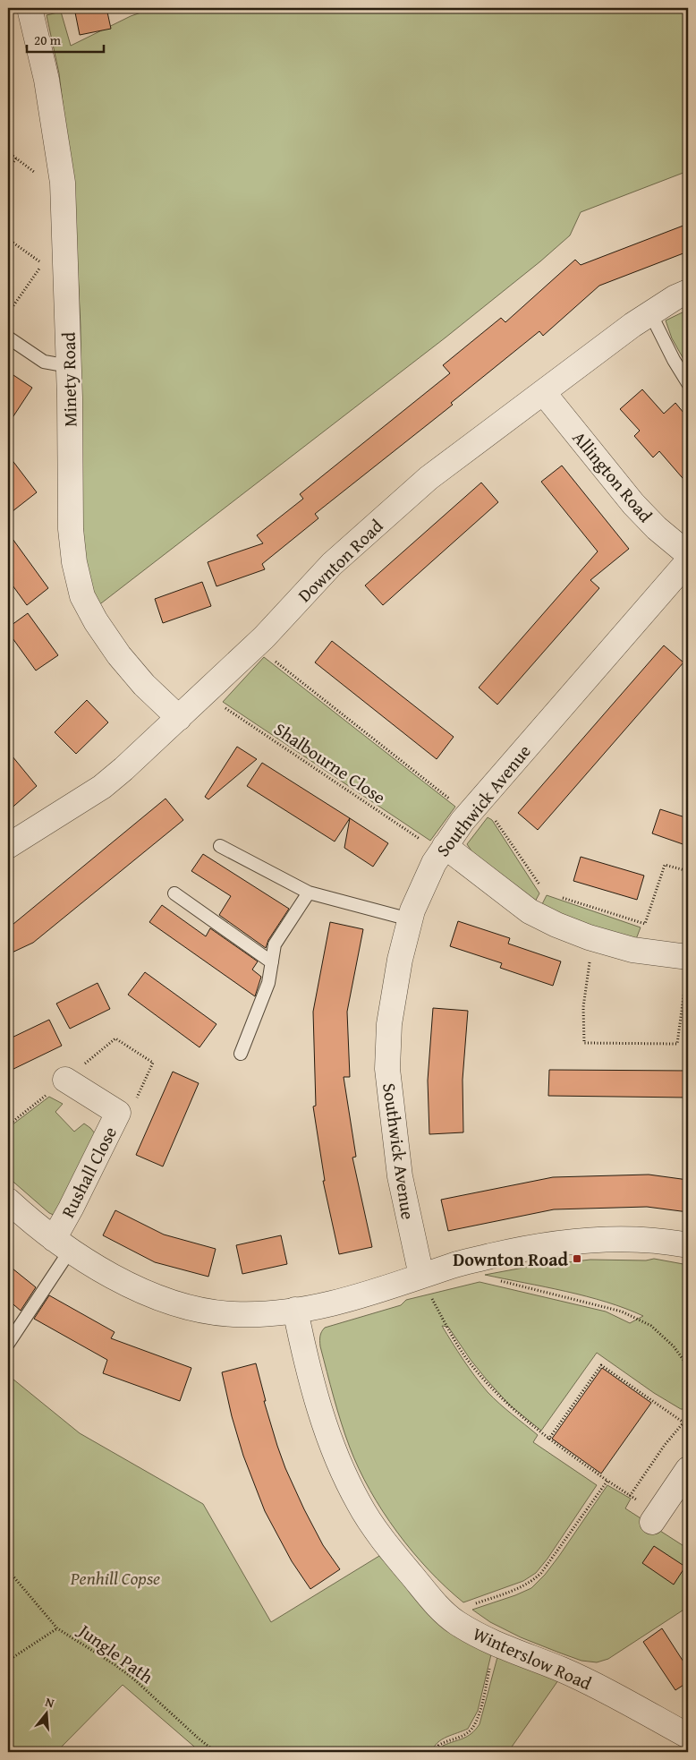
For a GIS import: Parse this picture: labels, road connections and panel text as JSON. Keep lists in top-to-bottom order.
{
  "streets": {
    "street": [
      "Minety Road",
      "Allington Road",
      "Downton Road",
      "Southwick Avenue",
      "Rushall Close",
      "Winterslow Road"
    ],
    "path": ["Shalbourne Close", "Jungle Path"]
  },
  "crossings": [
    ["Minety Road", "Downton Road"],
    ["Allington Road", "Downton Road"],
    ["Downton Road", "Shalbourne Close"],
    ["Shalbourne Close", "Southwick Avenue"]
  ],
  "parks": ["Penhill Copse"],
  "places": {
    "transit": ["Downton Road"]
  },
  "scale_bar": "20 m",
  "north": "top"
}
